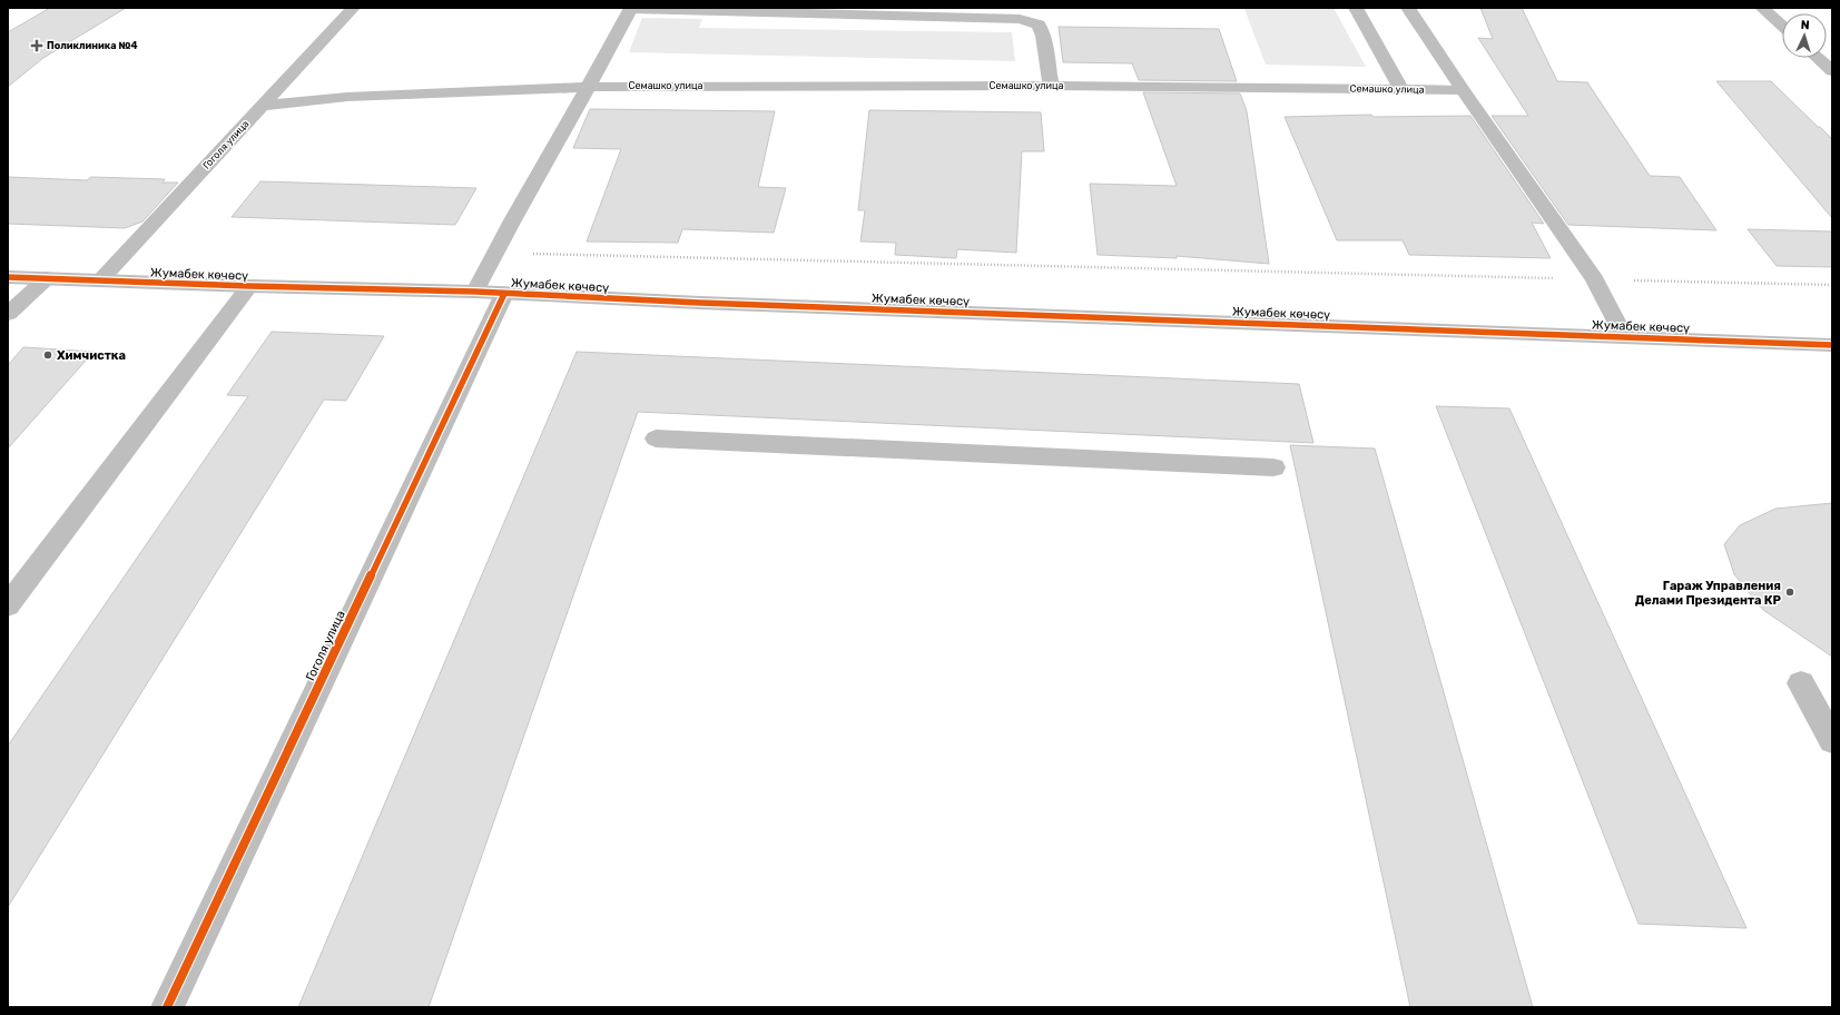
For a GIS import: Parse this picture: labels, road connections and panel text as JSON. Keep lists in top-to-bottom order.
{
  "streets": {
    "street": ["Семашко улица", "Гоголя улица", "Жумабек көчөсү"]
  },
  "crossings": [
    ["Семашко улица", "Гоголя улица"],
    ["Гоголя улица", "Жумабек көчөсү"]
  ],
  "places": {
    "health": ["Поликлиника №4"],
    "other": ["Химчистка", "Гараж Управления Делами Президента КР"]
  },
  "north": "top"
}
